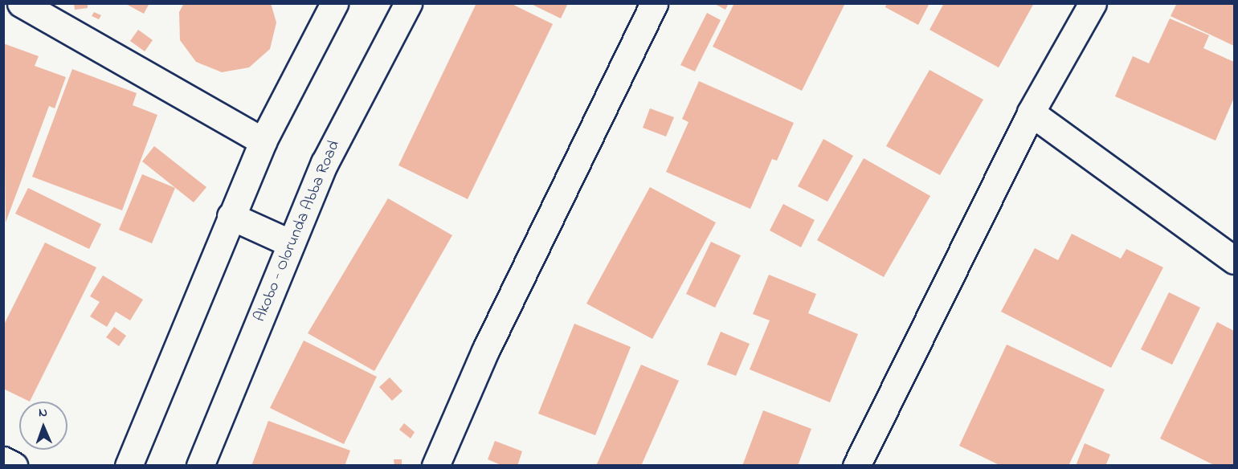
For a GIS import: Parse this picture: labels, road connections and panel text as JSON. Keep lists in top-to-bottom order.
{
  "streets": {
    "street": ["Akobo - Olorunda Abba Road"]
  },
  "north": "top"
}
